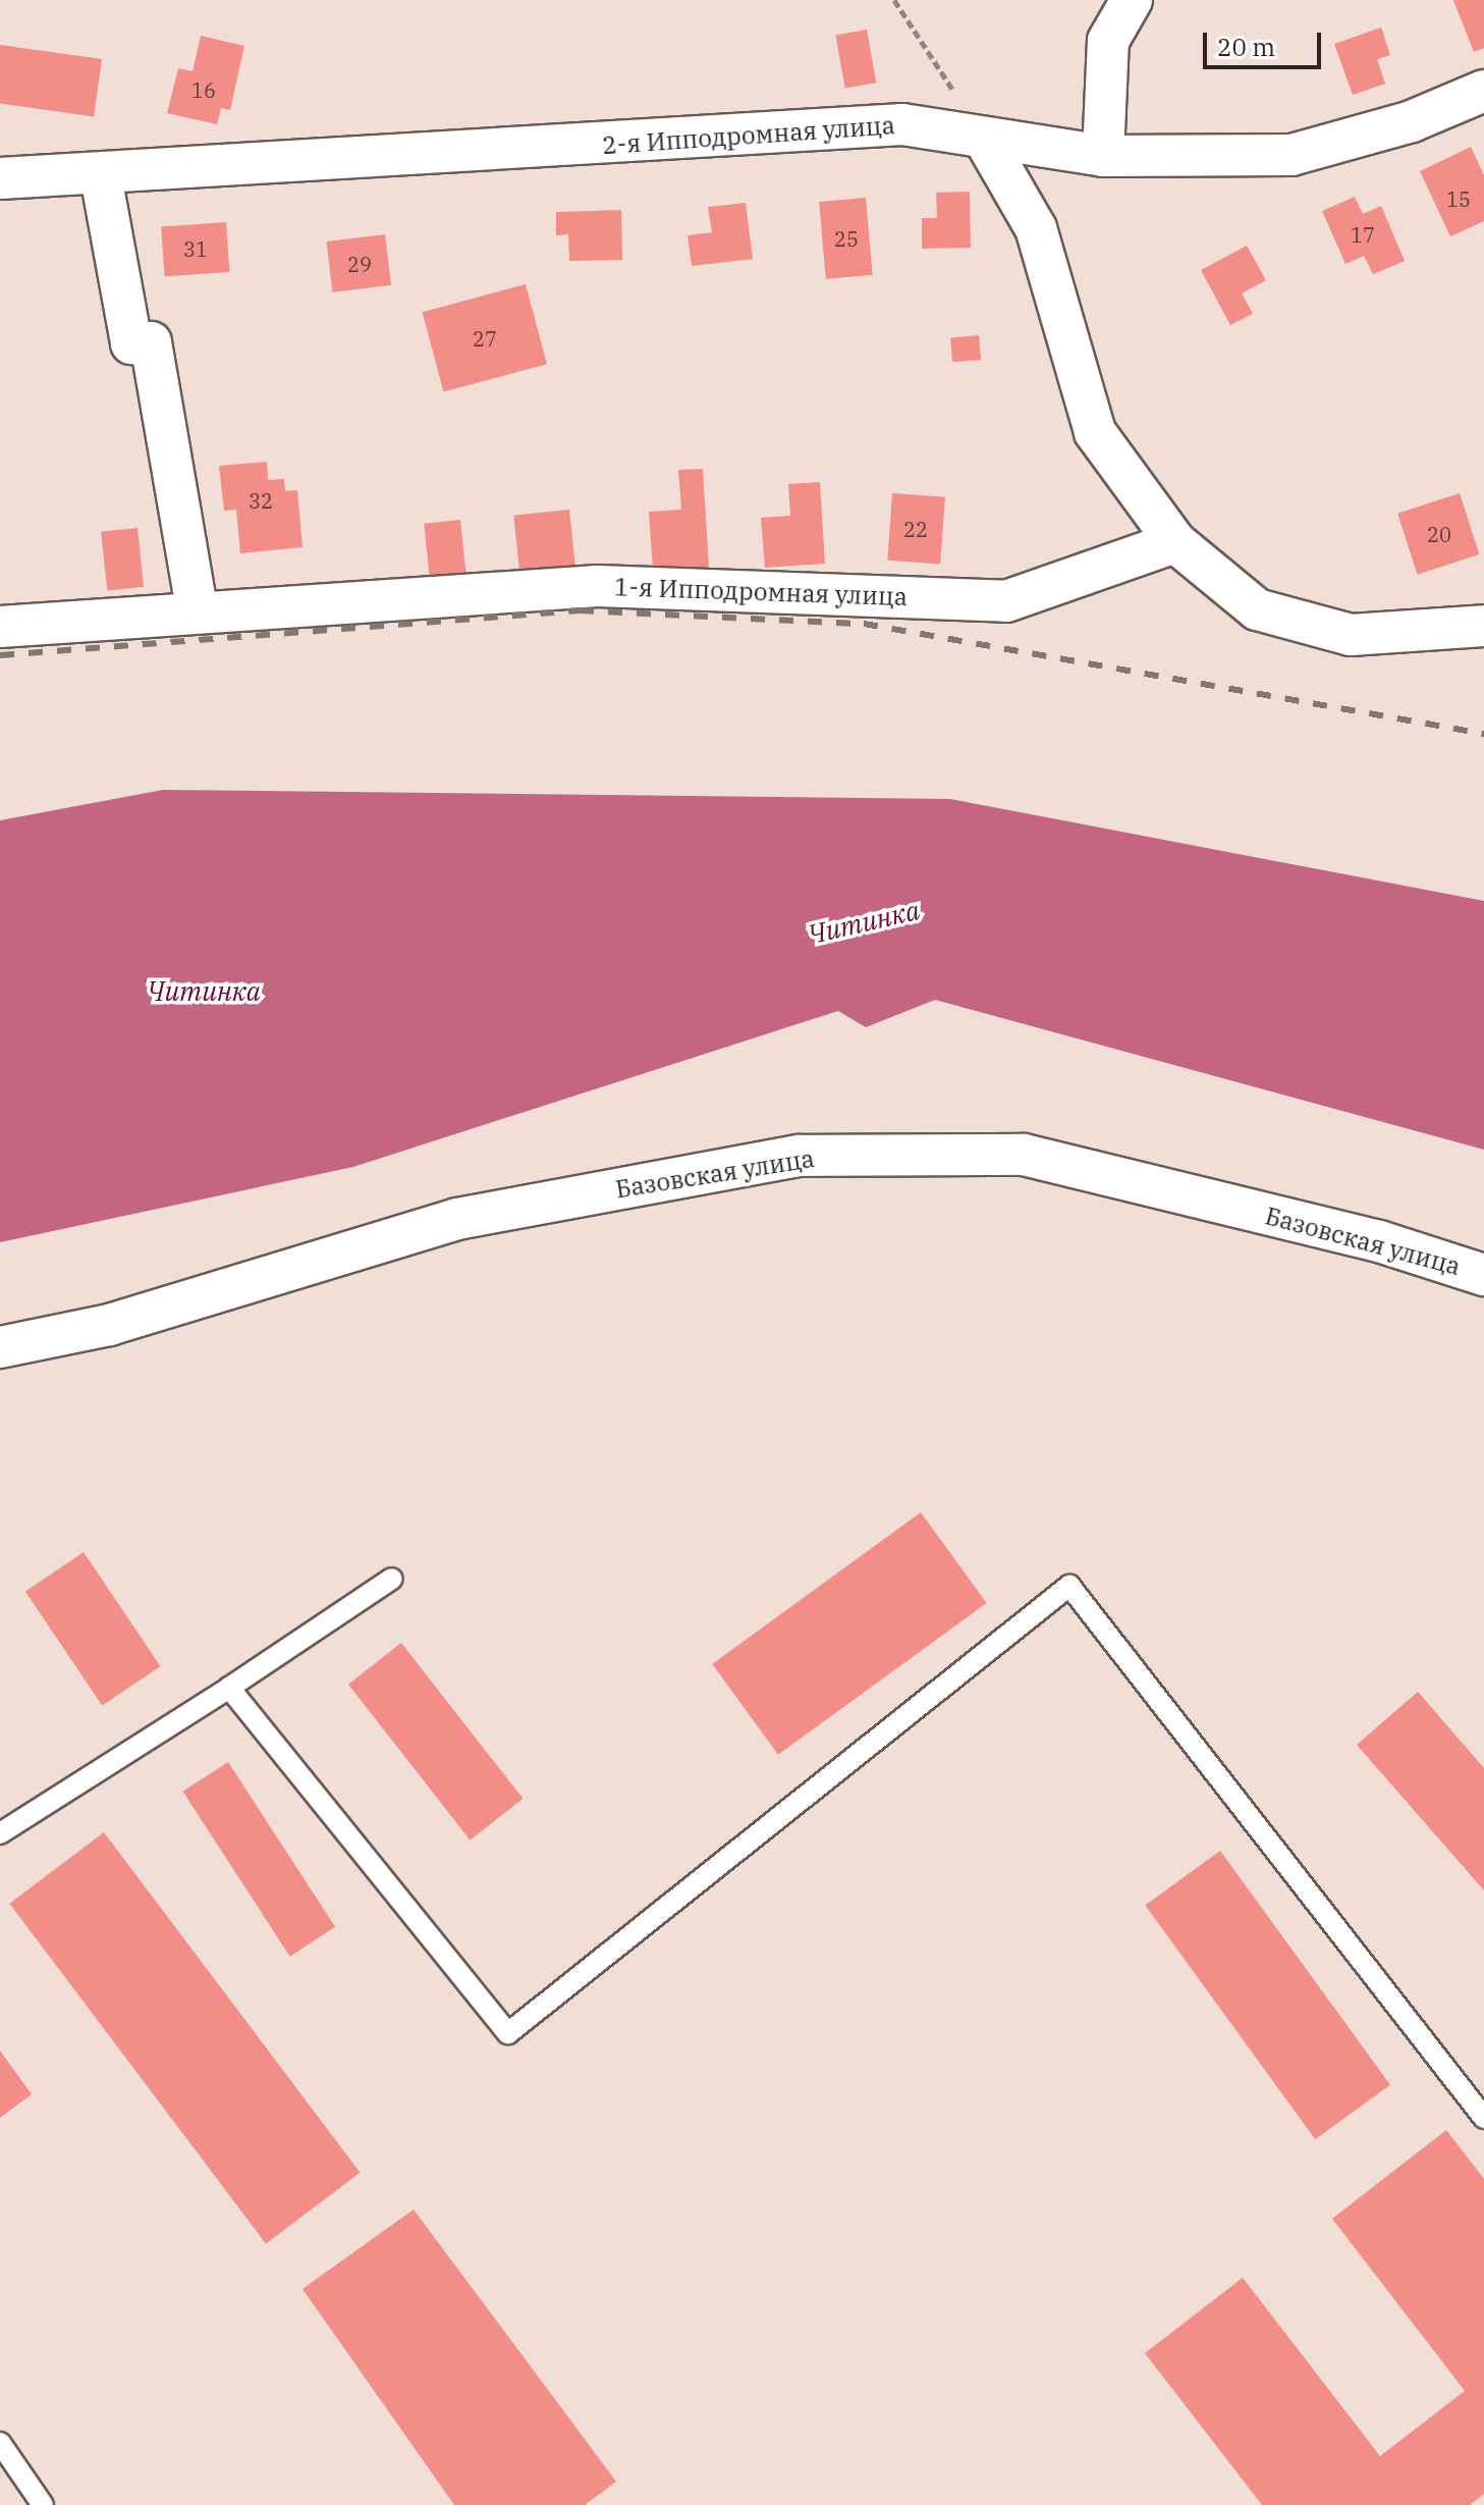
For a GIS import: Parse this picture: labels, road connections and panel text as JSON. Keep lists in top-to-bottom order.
{
  "streets": {
    "street": ["2-я Ипподромная улица", "1-я Ипподромная улица", "Базовская улица"]
  },
  "water": ["Читинка"],
  "house_numbers": [
    "16",
    "15",
    "17",
    "25",
    "31",
    "29",
    "27",
    "32",
    "22",
    "20"
  ],
  "scale_bar": "20 m"
}
